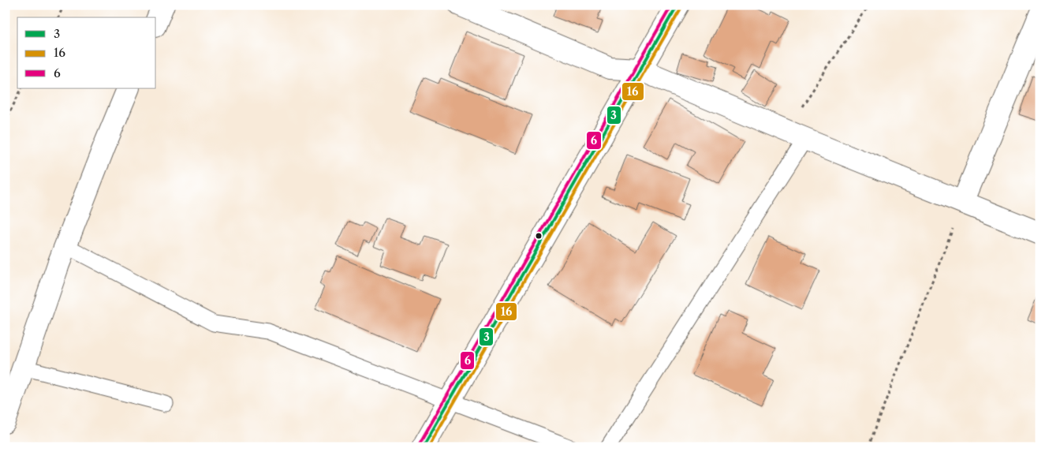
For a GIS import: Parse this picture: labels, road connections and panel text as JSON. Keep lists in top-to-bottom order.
{
  "lines": ["transit line 3", "transit line 6", "transit line 16"],
  "legend": ["3", "16", "6"]
}
